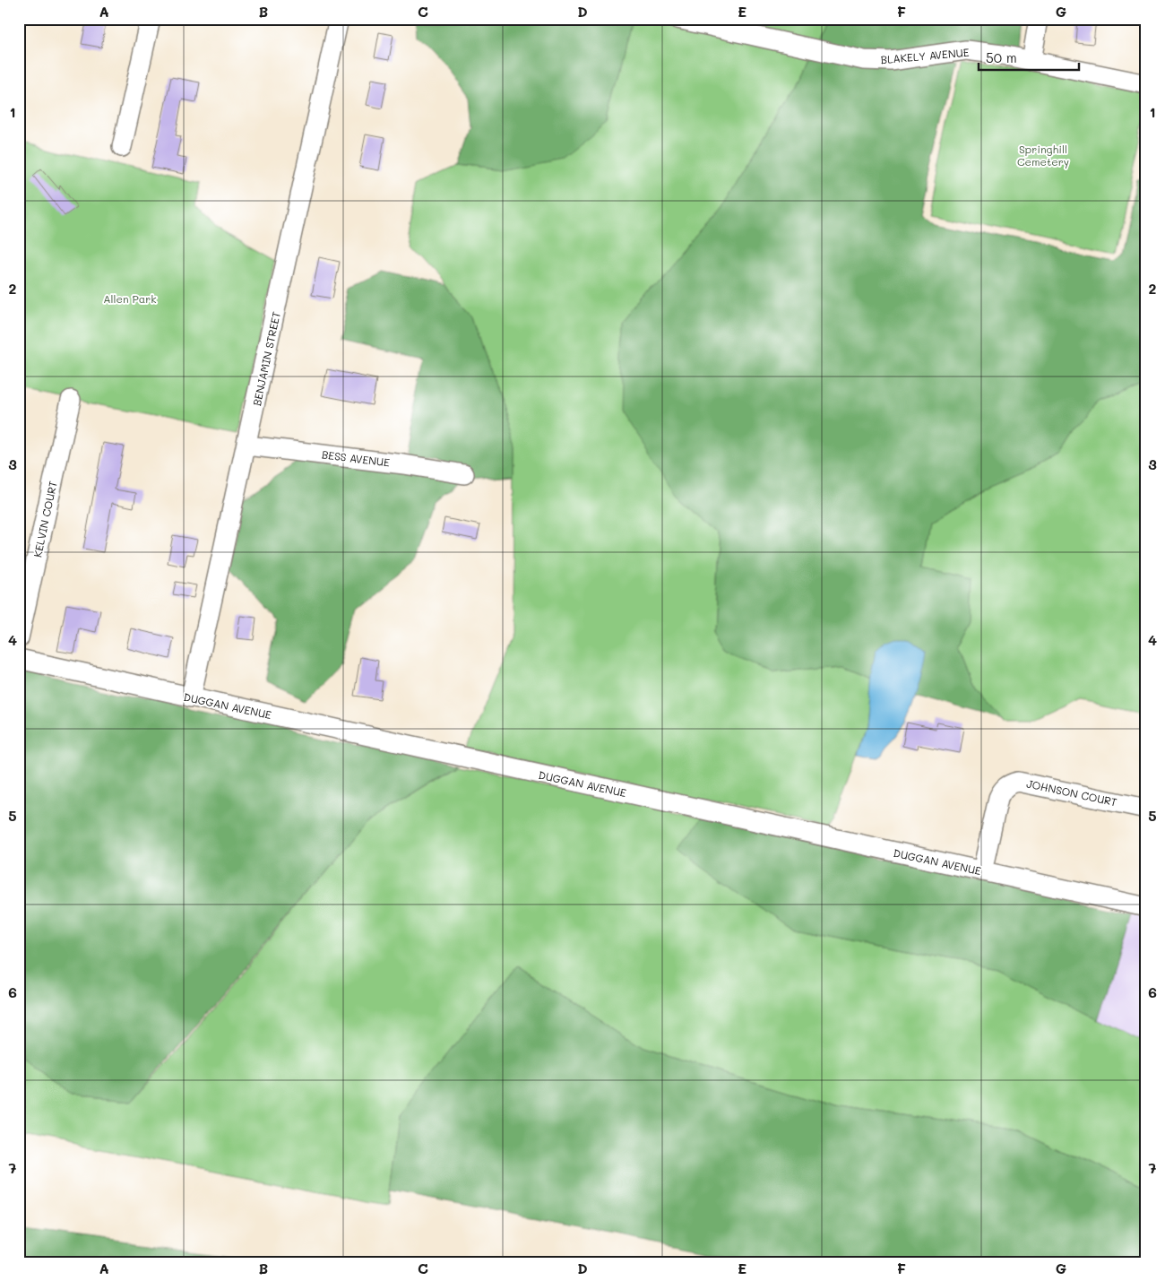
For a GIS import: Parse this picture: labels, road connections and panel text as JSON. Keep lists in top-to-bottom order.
{
  "streets": {
    "street": [
      "BLAKELY AVENUE",
      "BENJAMIN STREET",
      "BESS AVENUE",
      "KELVIN COURT",
      "DUGGAN AVENUE",
      "JOHNSON COURT"
    ]
  },
  "crossings": [
    ["BENJAMIN STREET", "BESS AVENUE"],
    ["BENJAMIN STREET", "DUGGAN AVENUE"],
    ["DUGGAN AVENUE", "JOHNSON COURT"]
  ],
  "parks": ["Springhill Cemetery", "Allen Park"],
  "scale_bar": "50 m",
  "grid": {
    "columns": [
      "A",
      "B",
      "C",
      "D",
      "E",
      "F",
      "G"
    ],
    "rows": [
      "1",
      "2",
      "3",
      "4",
      "5",
      "6",
      "7"
    ]
  }
}
